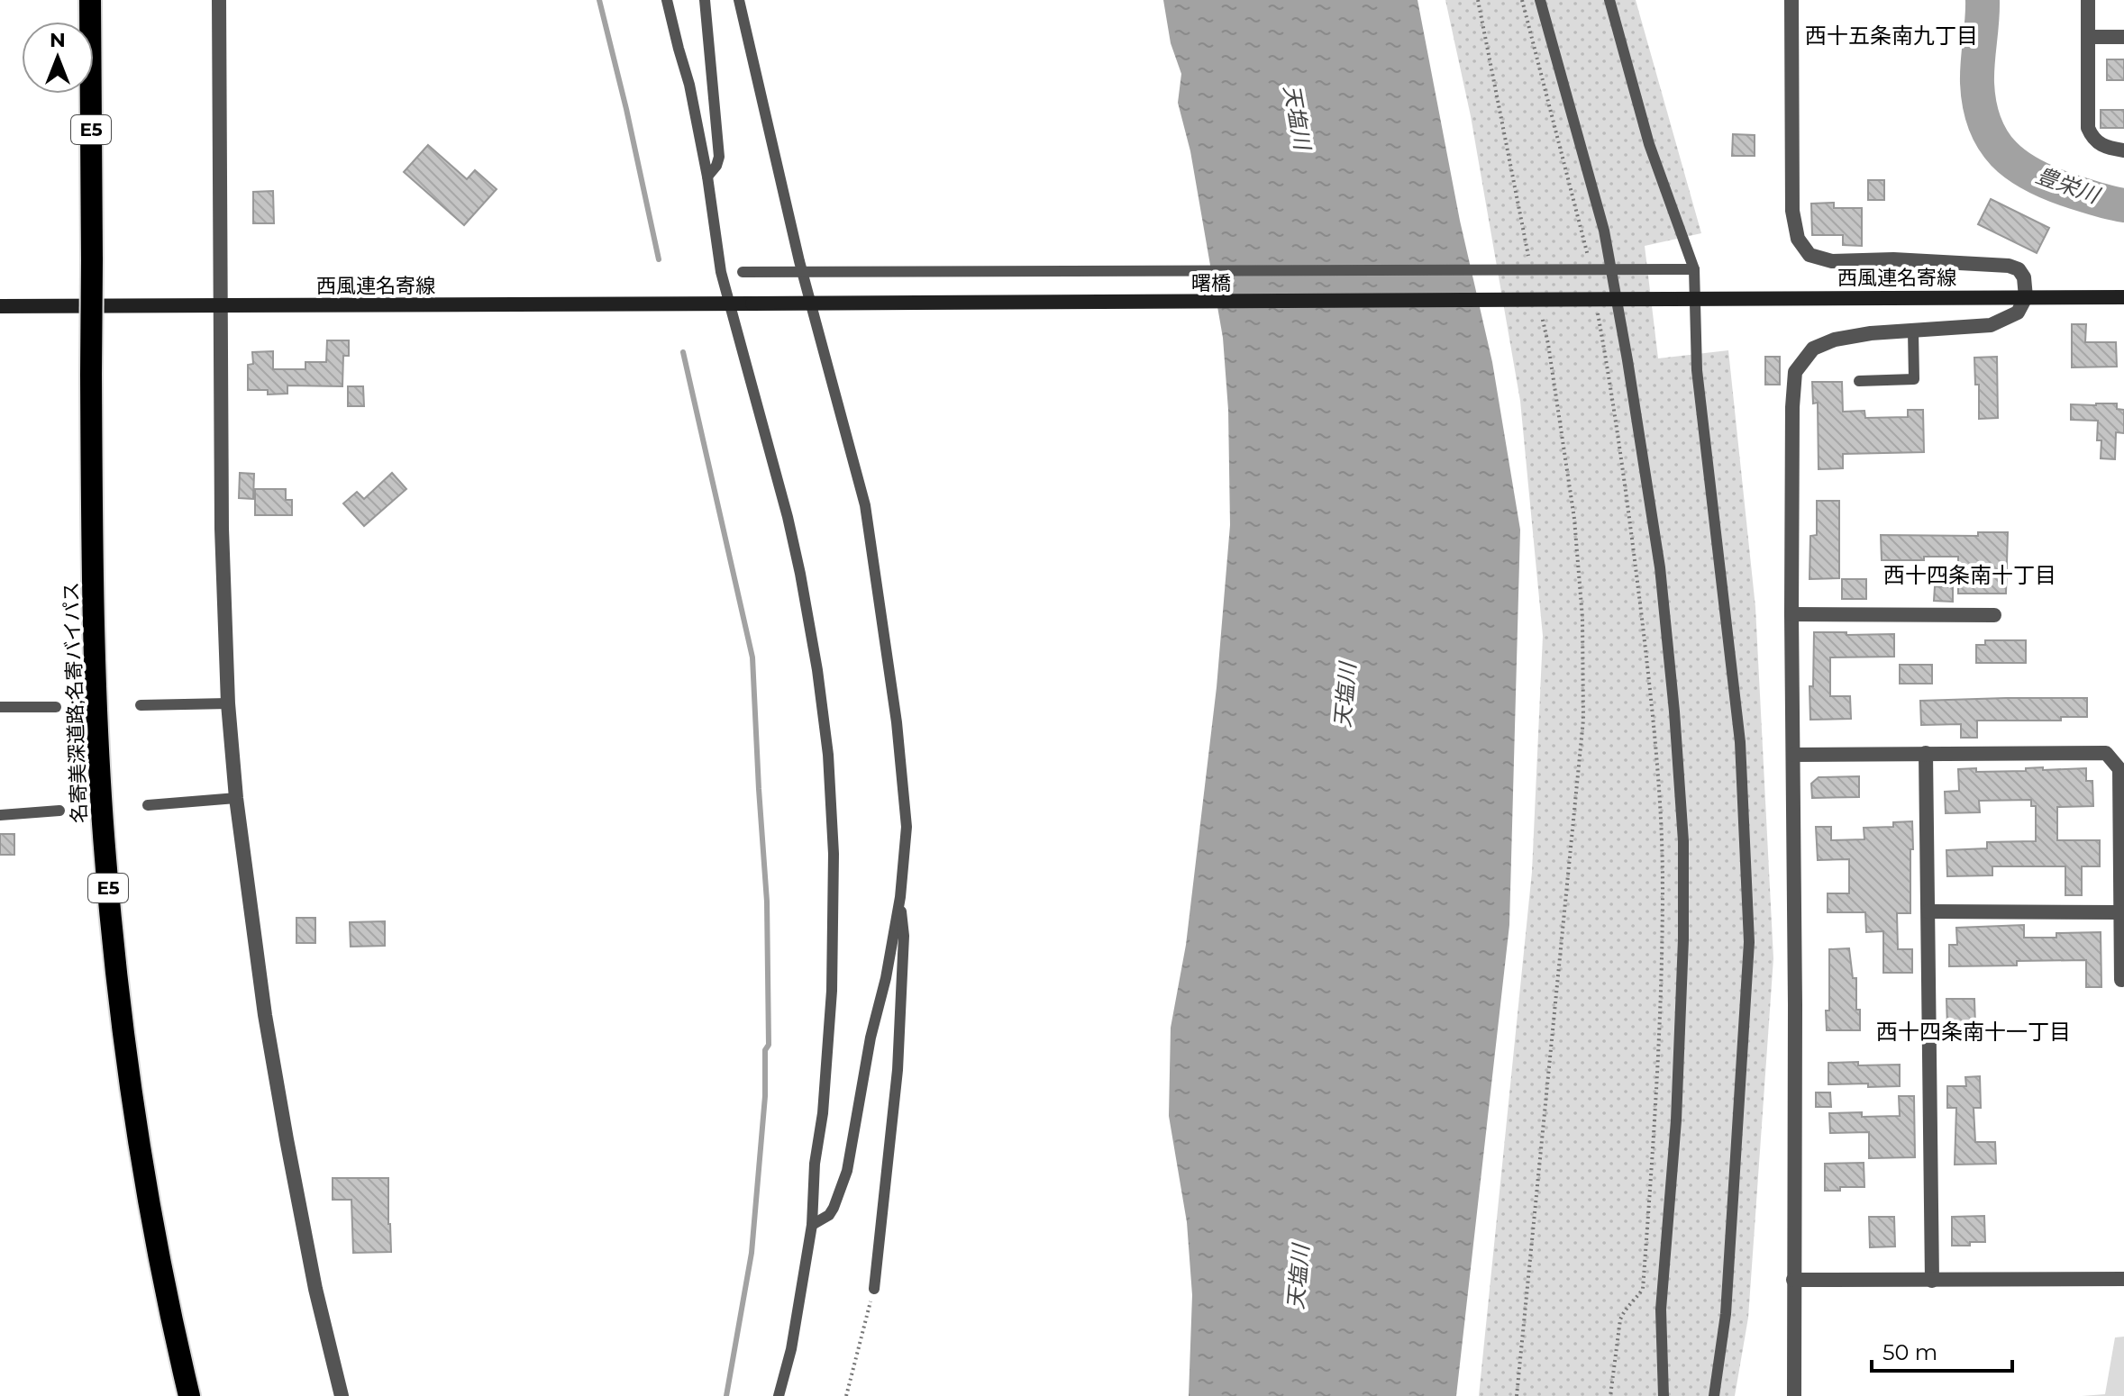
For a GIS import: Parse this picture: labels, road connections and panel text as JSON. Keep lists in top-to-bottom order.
{
  "streets": {
    "highway": ["E5", "名寄美深道路;名寄バイパス"],
    "main road": ["西風連名寄線", "曙橋"]
  },
  "crossings": [
    ["西風連名寄線", "曙橋"]
  ],
  "districts": ["西十五条南九丁目", "西十四条南十丁目", "西十四条南十一丁目"],
  "water": ["天塩川", "豊栄川"],
  "scale_bar": "50 m",
  "north": "top"
}
